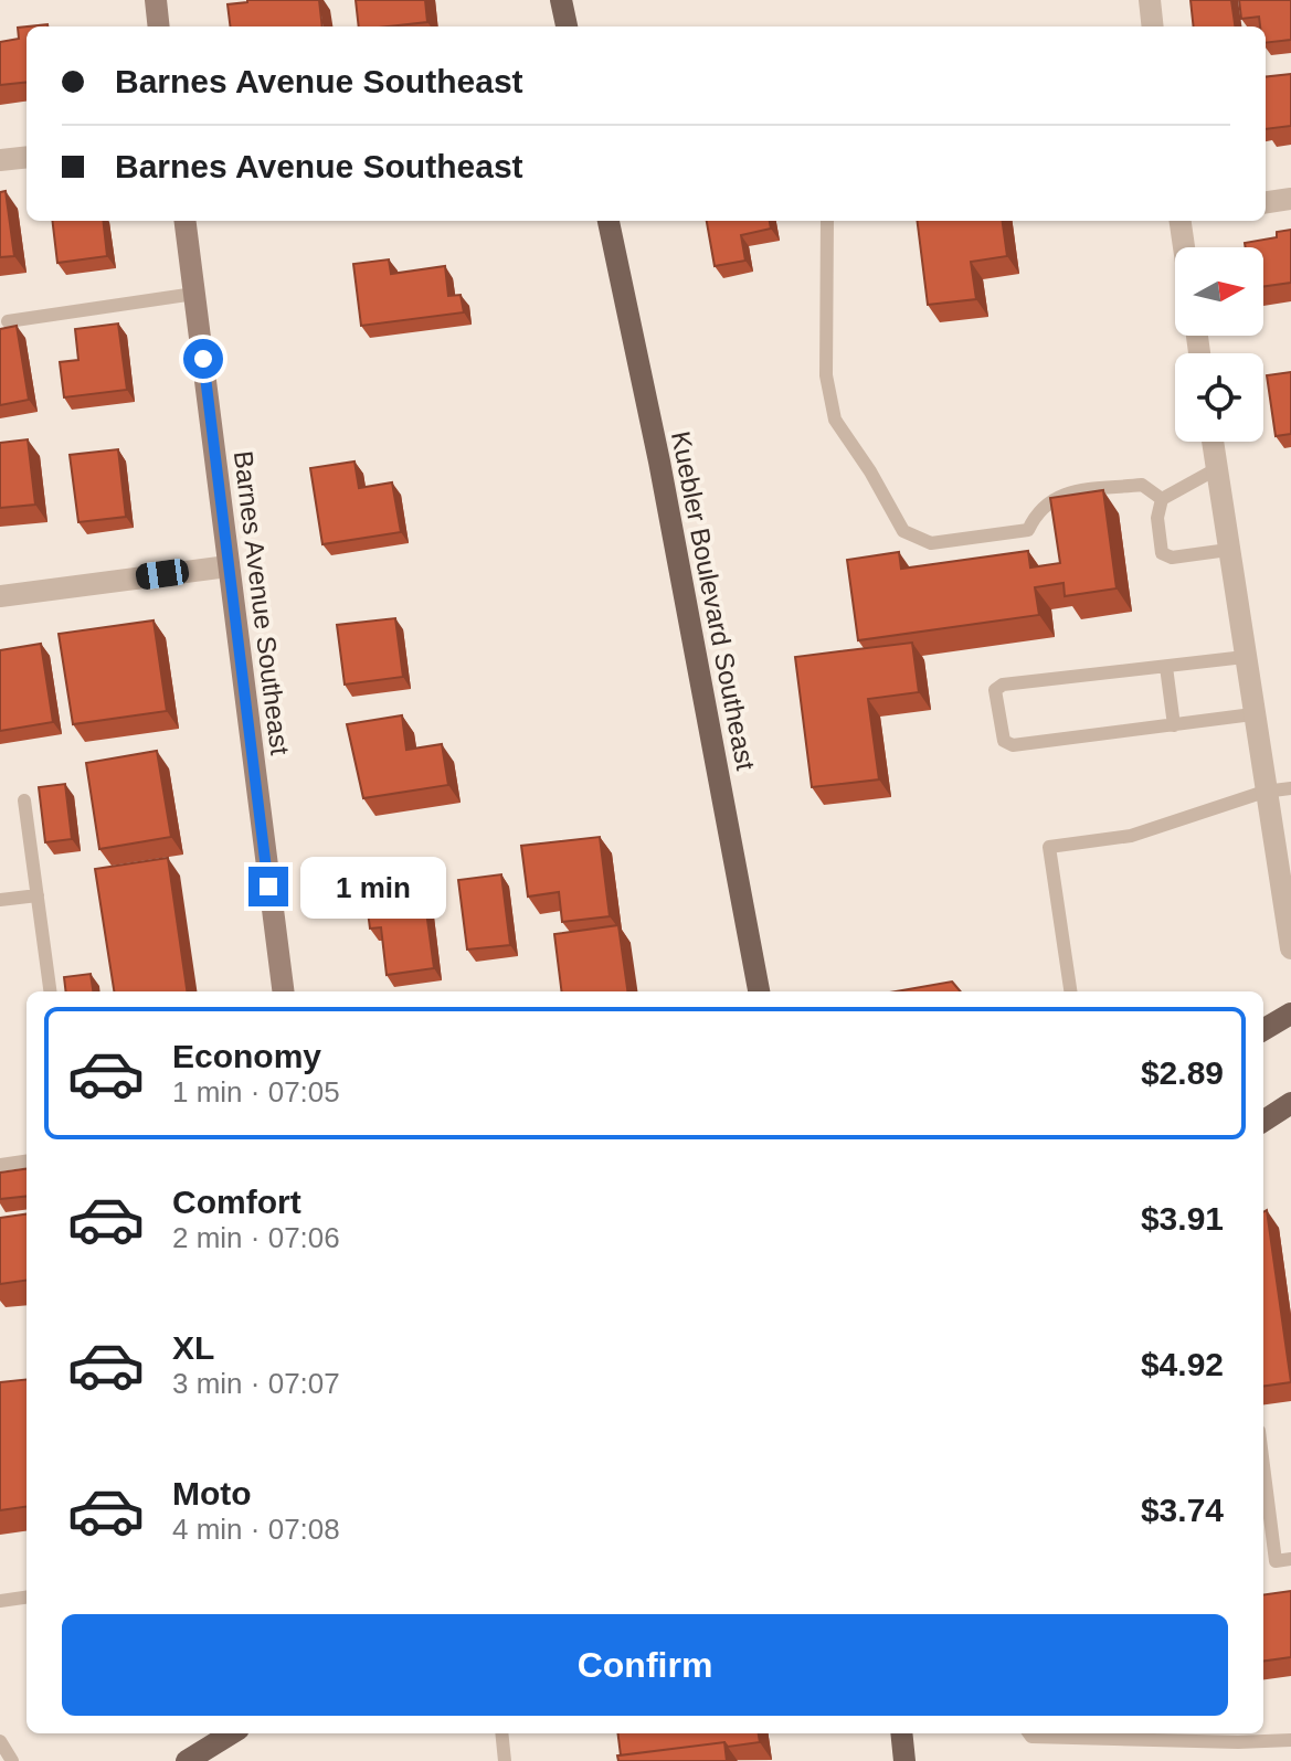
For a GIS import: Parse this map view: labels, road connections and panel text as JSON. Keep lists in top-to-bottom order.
{
  "streets": {
    "main road": ["Kuebler Boulevard Southeast"],
    "street": ["Barnes Avenue Southeast"]
  },
  "north": "right",
  "page": {
    "banner": ["Barnes Avenue Southeast", "Barnes Avenue Southeast"],
    "bubble": "1 min",
    "list": [
      {
        "name": "Economy",
        "note": "1 min · 07:05",
        "value": "$2.89"
      },
      {
        "name": "Comfort",
        "note": "2 min · 07:06",
        "value": "$3.91"
      },
      {
        "name": "XL",
        "note": "3 min · 07:07",
        "value": "$4.92"
      },
      {
        "name": "Moto",
        "note": "4 min · 07:08",
        "value": "$3.74"
      }
    ],
    "buttons": "Confirm"
  }
}
